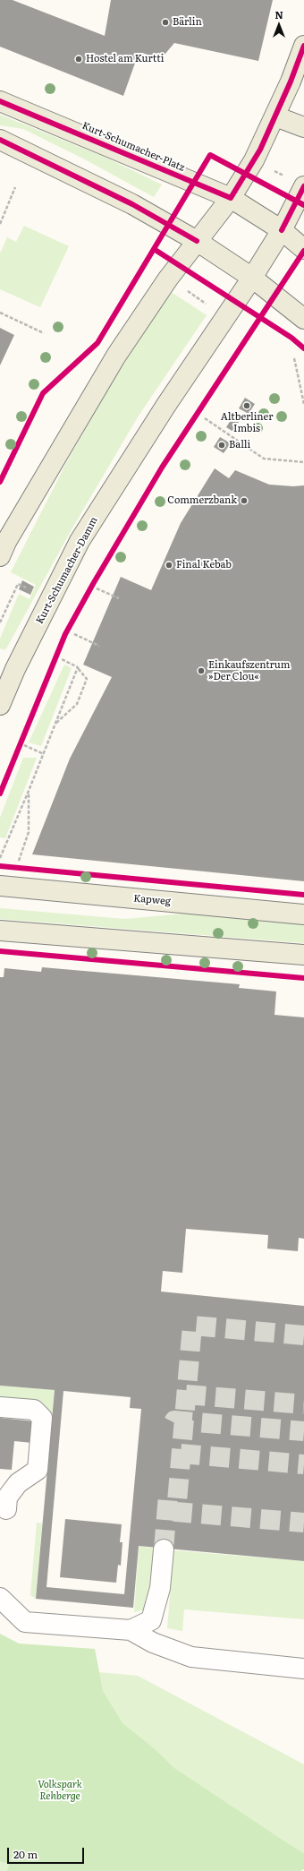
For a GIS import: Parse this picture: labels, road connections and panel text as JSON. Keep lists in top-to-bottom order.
{
  "streets": {
    "main road": ["Kurt-Schumacher-Platz", "Kurt-Schumacher-Damm", "Kapweg"]
  },
  "parks": ["Volkspark Rehberge"],
  "places": [
    "Bärlin",
    "Hostel am Kurtti",
    "Altberliner Imbis",
    "Balli",
    "Commerzbank",
    "Final Kebab",
    "Einkaufszentrum »Der Clou«"
  ],
  "scale_bar": "20 m",
  "north": "top"
}
